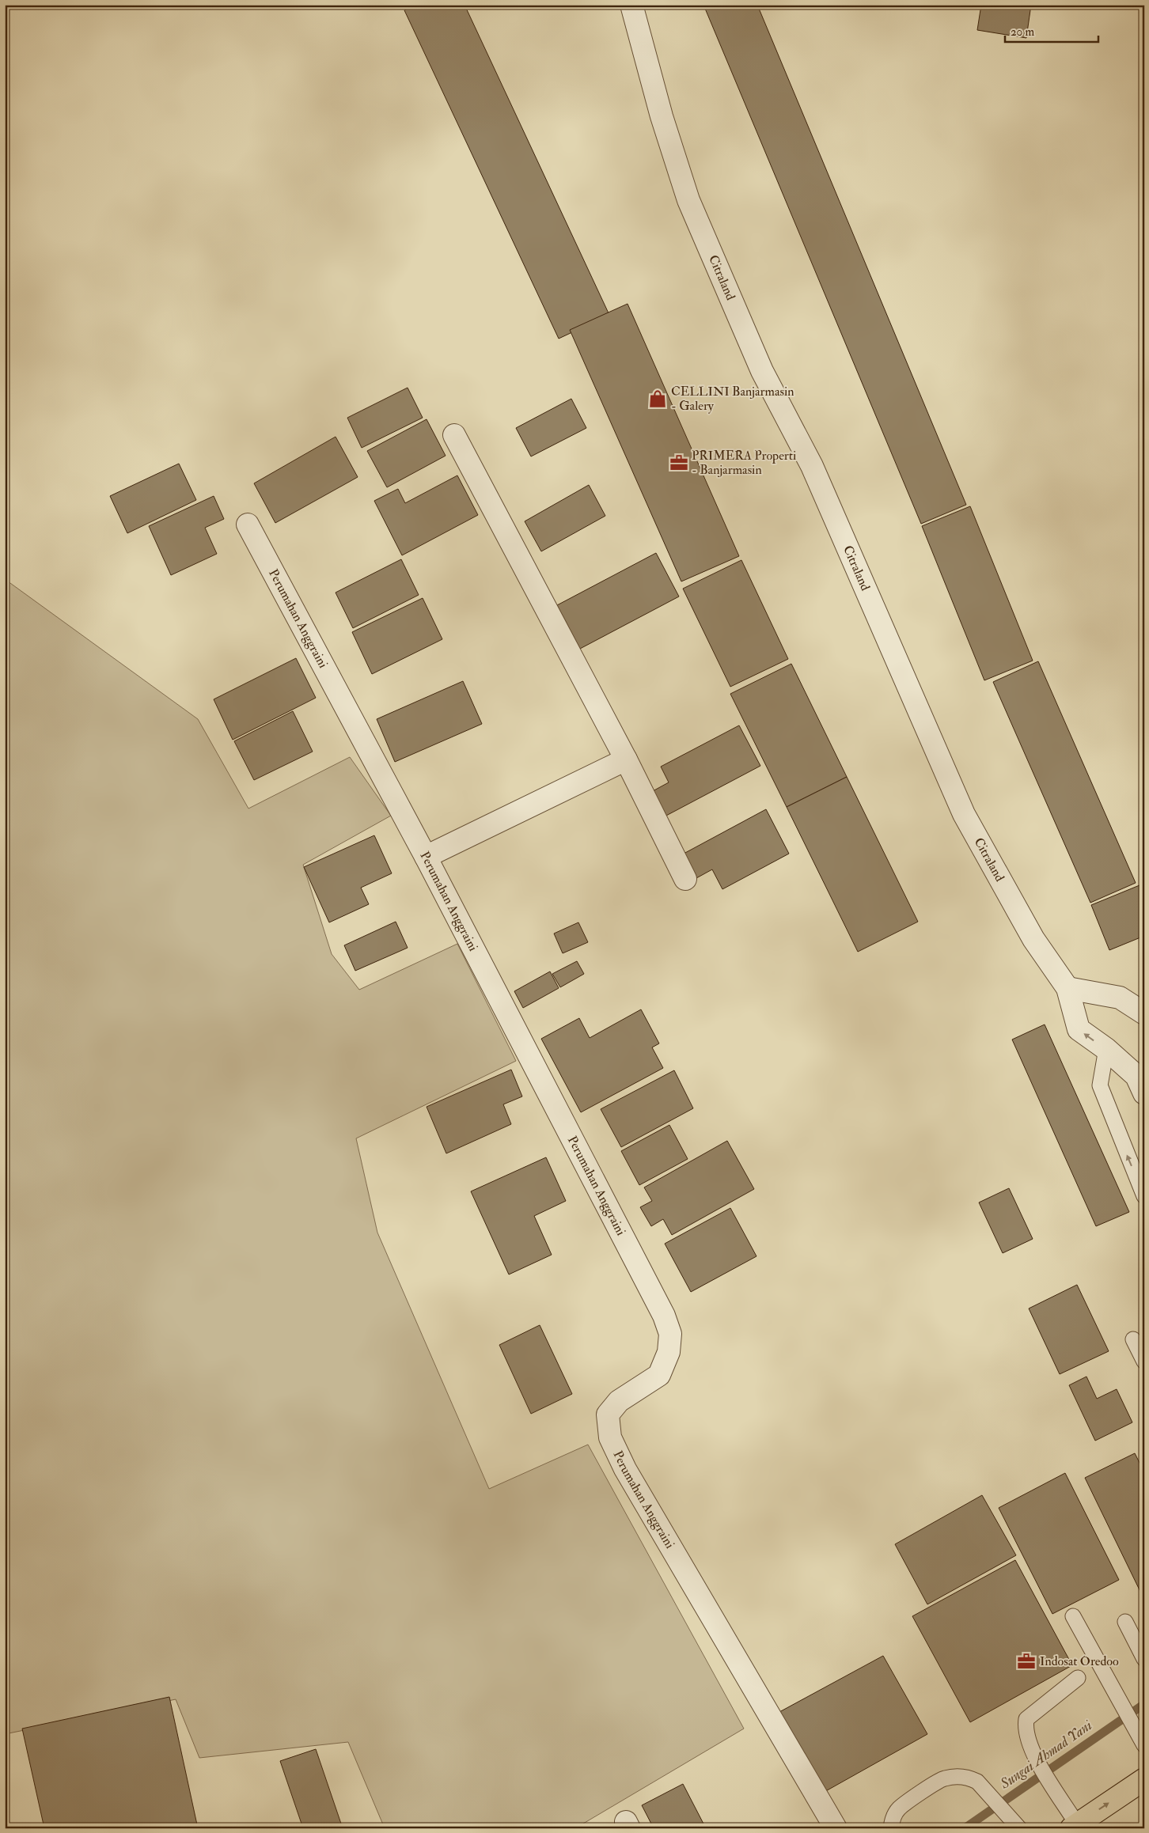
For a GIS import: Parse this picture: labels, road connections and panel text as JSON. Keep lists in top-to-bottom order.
{
  "streets": {
    "street": ["Citraland", "Perumahan Anggraini"]
  },
  "water": ["Sungai Ahmad Yani"],
  "places": {
    "shop": ["CELLINI Banjarmasin - Galery"],
    "office": ["PRIMERA Properti - Banjarmasin", "Indosat Oredoo"]
  },
  "scale_bar": "20 m"
}
